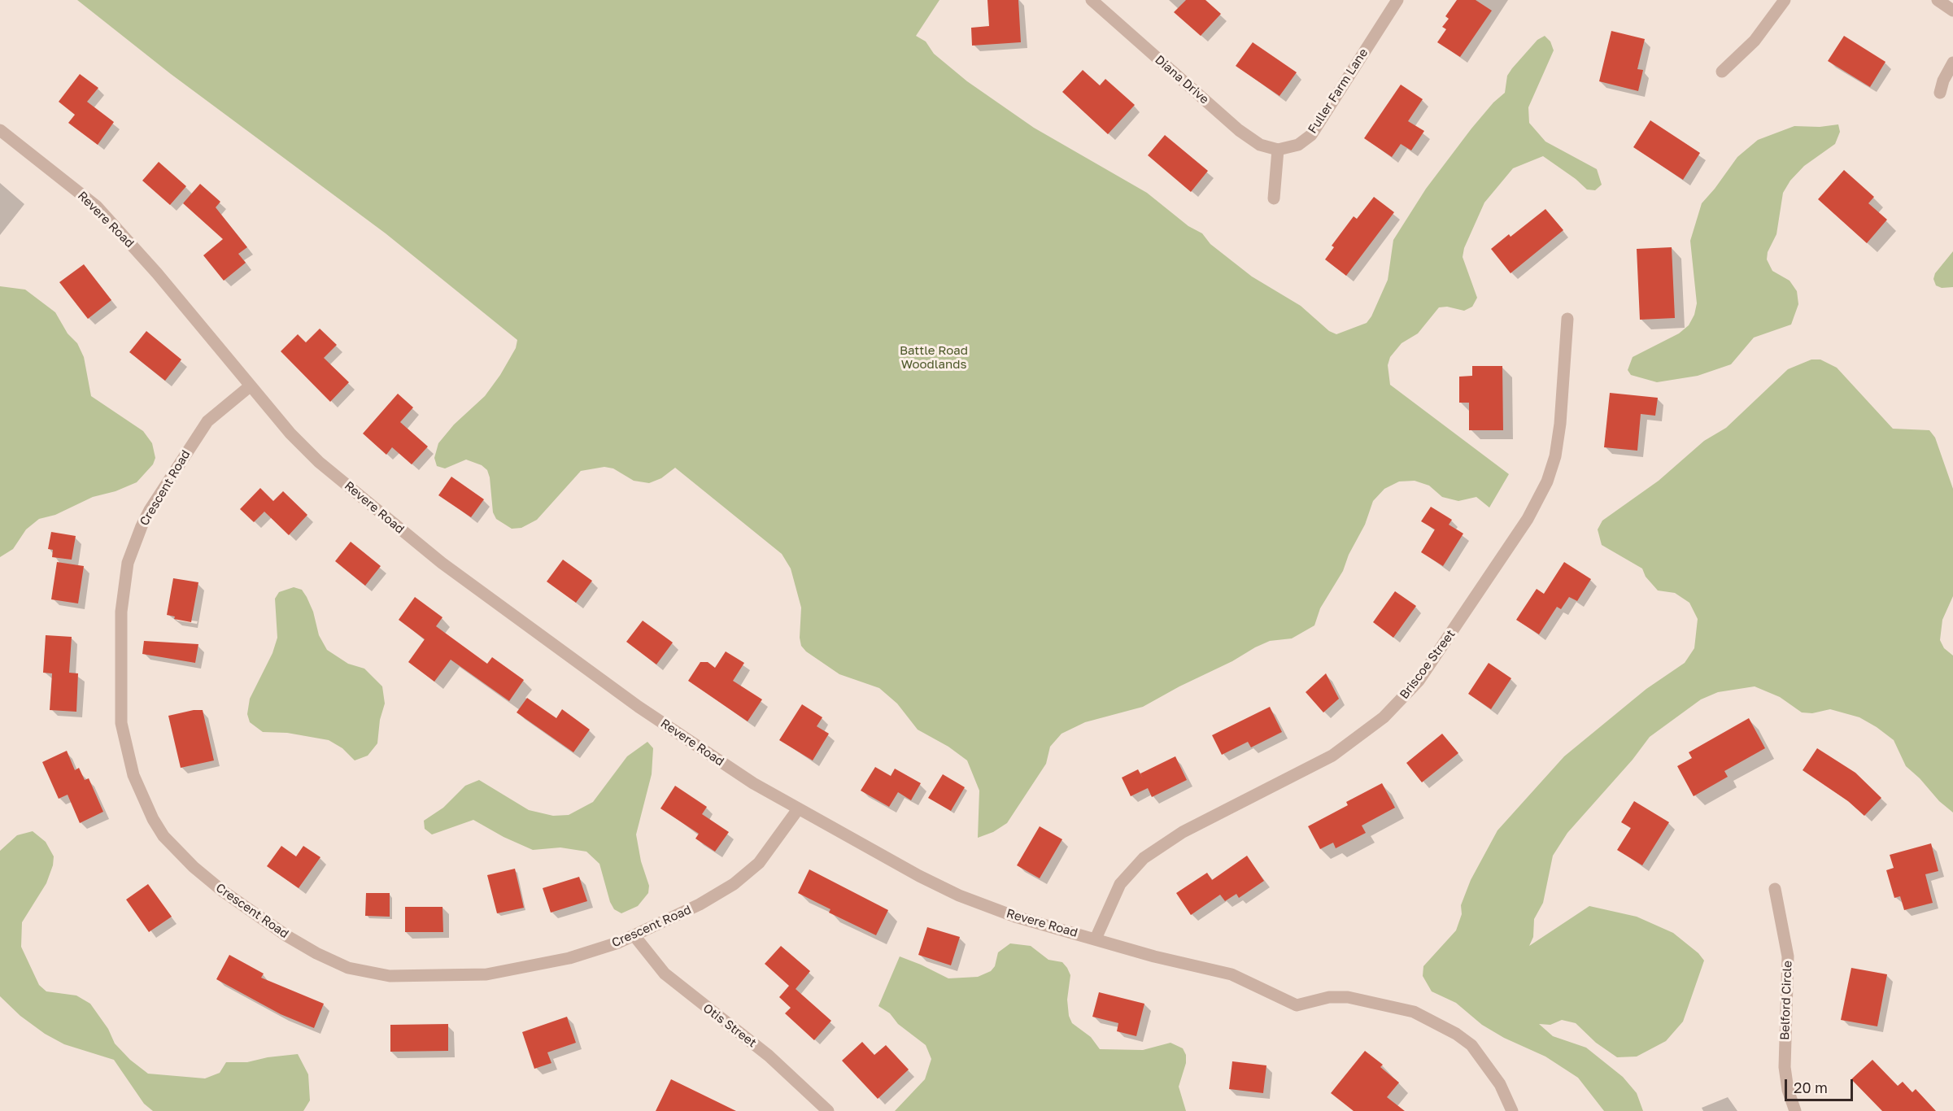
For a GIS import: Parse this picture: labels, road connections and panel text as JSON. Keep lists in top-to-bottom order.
{
  "streets": {
    "street": [
      "Diana Drive",
      "Fuller Farm Lane",
      "Revere Road",
      "Crescent Road",
      "Briscoe Street",
      "Belford Circle",
      "Otis Street"
    ]
  },
  "crossings": [
    ["Diana Drive", "Fuller Farm Lane"],
    ["Revere Road", "Crescent Road"],
    ["Revere Road", "Briscoe Street"],
    ["Crescent Road", "Otis Street"]
  ],
  "parks": ["Battle Road Woodlands"],
  "scale_bar": "20 m"
}
